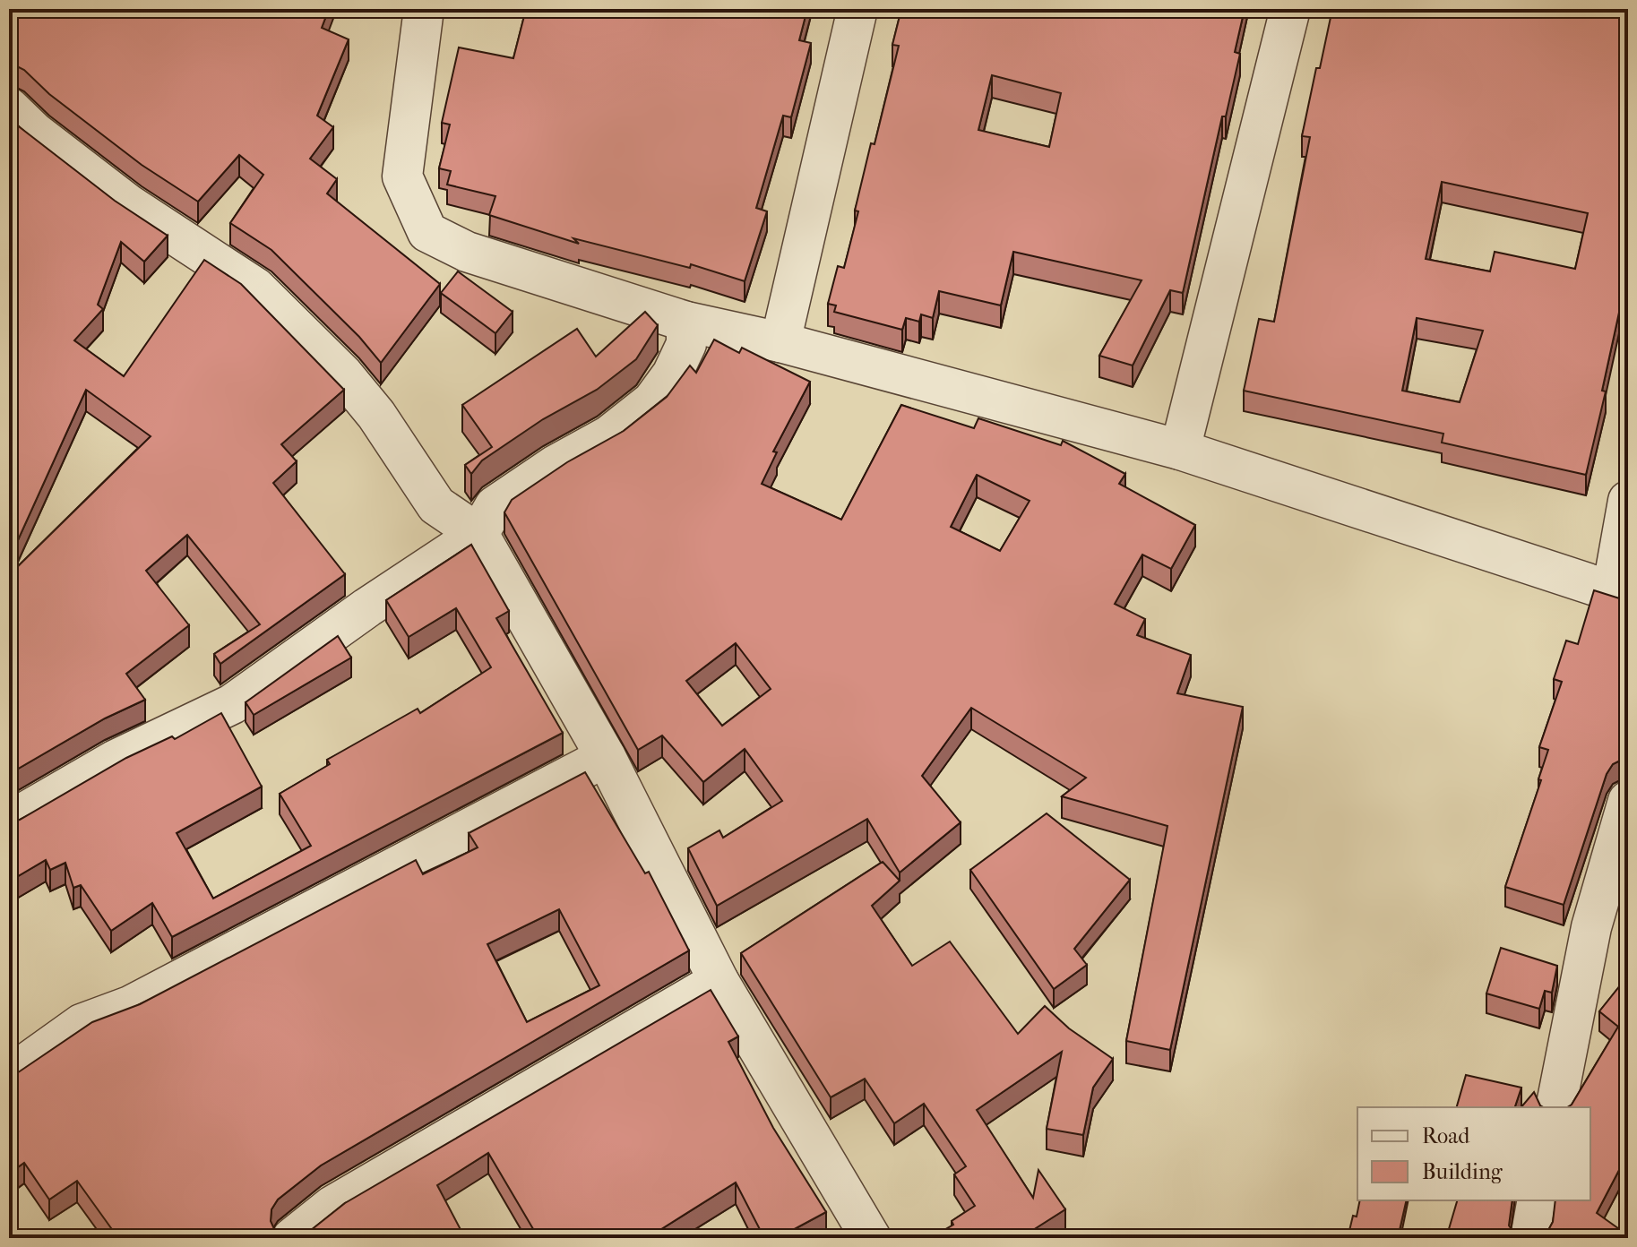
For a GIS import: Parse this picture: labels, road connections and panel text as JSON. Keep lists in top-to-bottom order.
{
  "legend": ["Road", "Building"]
}
